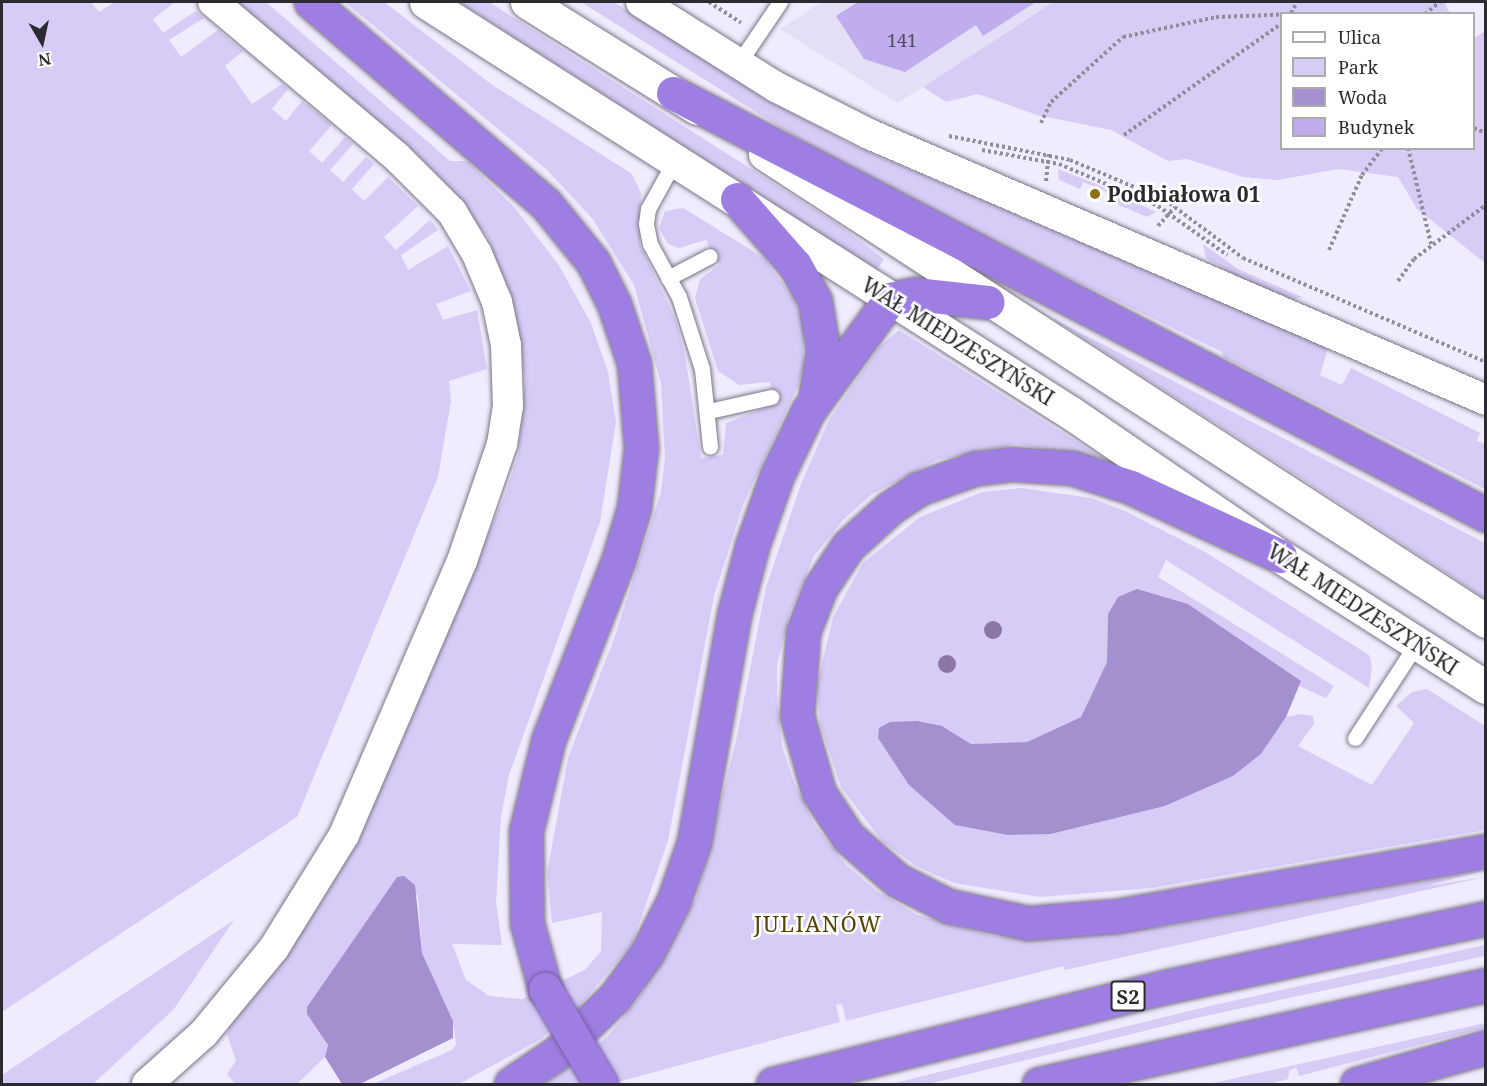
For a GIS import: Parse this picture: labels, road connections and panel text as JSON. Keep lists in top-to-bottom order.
{
  "streets": {
    "highway": ["S2"],
    "main road": ["WAŁ MIEDZESZYŃSKI"]
  },
  "districts": ["JULIANÓW"],
  "places": ["Podbiałowa 01"],
  "house_numbers": ["141"],
  "legend": [
    "Ulica",
    "Park",
    "Woda",
    "Budynek"
  ],
  "north": "bottom"
}
